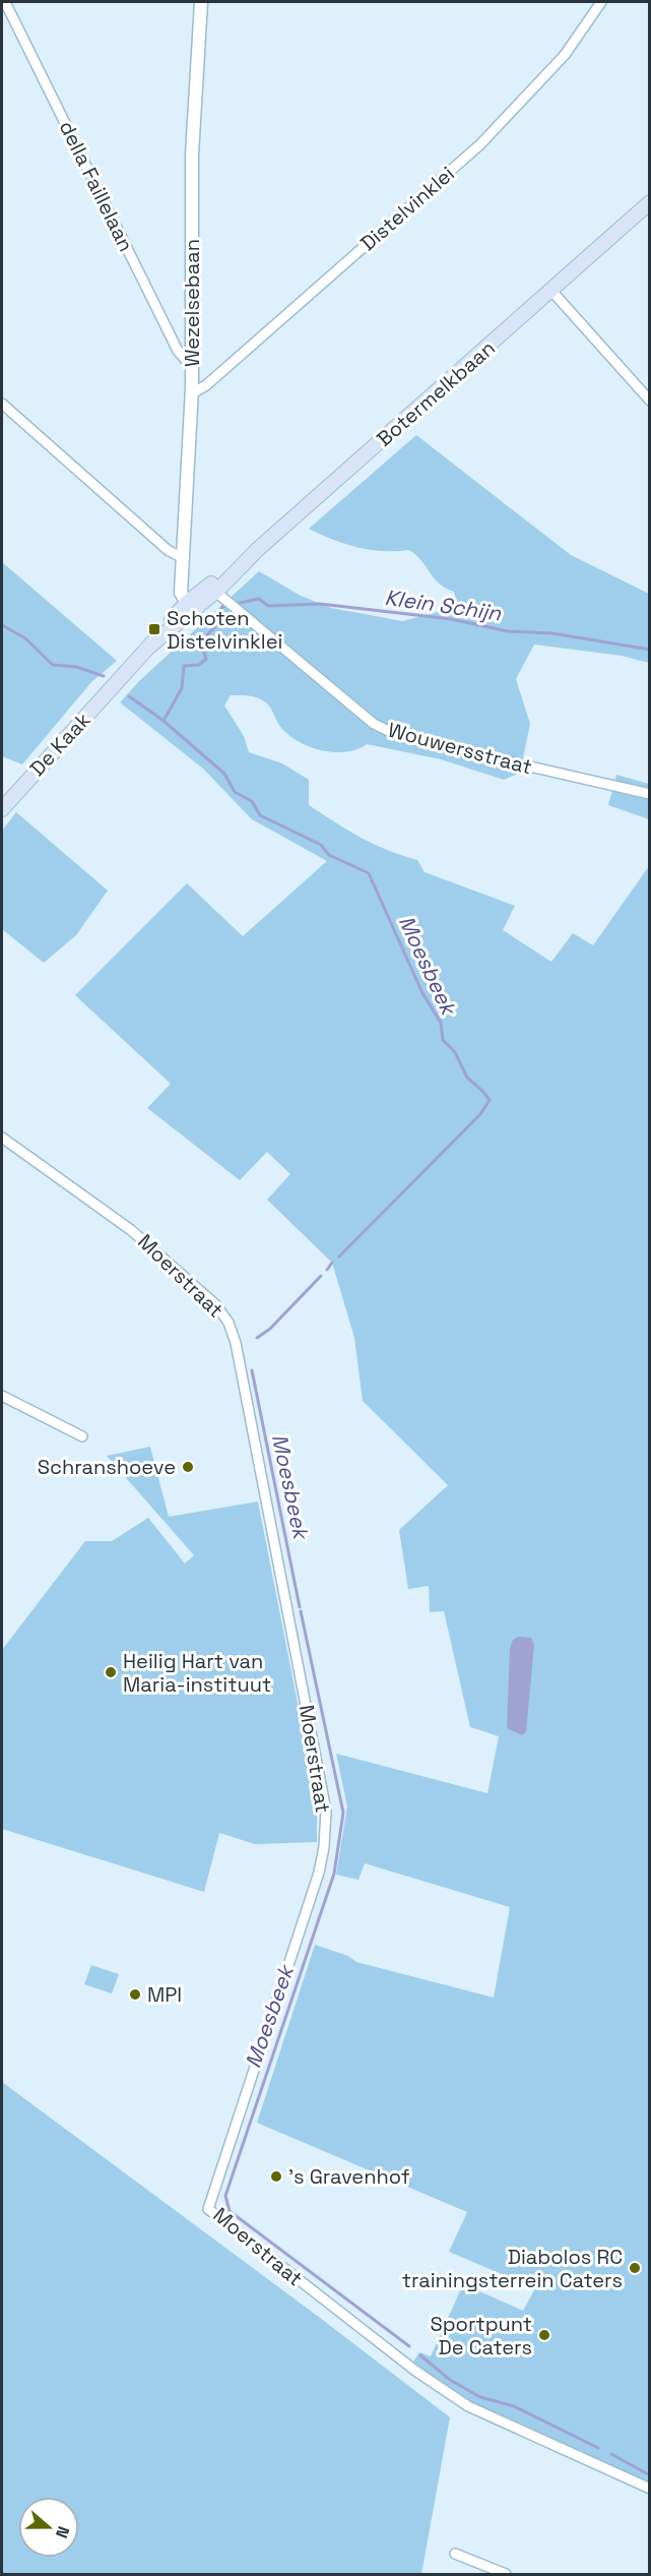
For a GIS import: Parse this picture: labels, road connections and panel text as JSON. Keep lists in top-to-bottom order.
{
  "streets": {
    "main road": ["Botermelkbaan", "De Kaak"],
    "street": [
      "della Faillelaan",
      "Distelvinklei",
      "Wezelsebaan",
      "Wouwersstraat",
      "Moerstraat"
    ]
  },
  "crossings": [
    ["della Faillelaan", "Wezelsebaan"],
    ["Distelvinklei", "Wezelsebaan"],
    ["Wezelsebaan", "Botermelkbaan"],
    ["Botermelkbaan", "De Kaak"],
    ["Botermelkbaan", "Wouwersstraat"]
  ],
  "water": ["Klein Schijn", "Moesbeek"],
  "places": {
    "transit": ["Schoten Distelvinklei"],
    "other": [
      "Schranshoeve",
      "Heilig Hart van Maria-instituut",
      "MPI",
      "'s Gravenhof",
      "Diabolos RC trainingsterrein Caters",
      "Sportpunt De Caters"
    ]
  },
  "north": "right"
}
